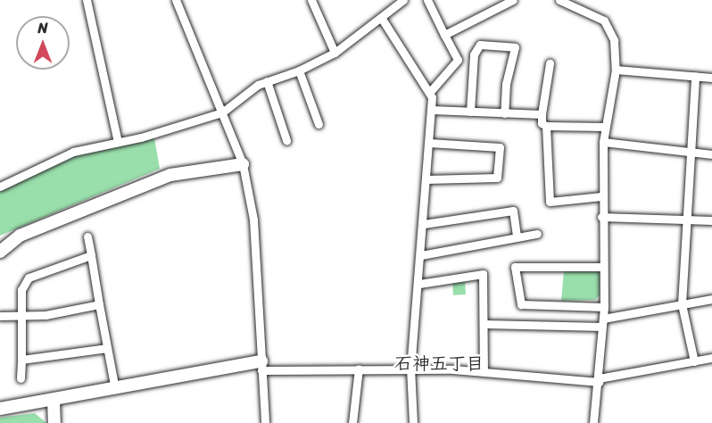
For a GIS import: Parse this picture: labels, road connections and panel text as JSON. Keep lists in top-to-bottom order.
{
  "districts": ["石神五丁目"],
  "north": "top"
}
